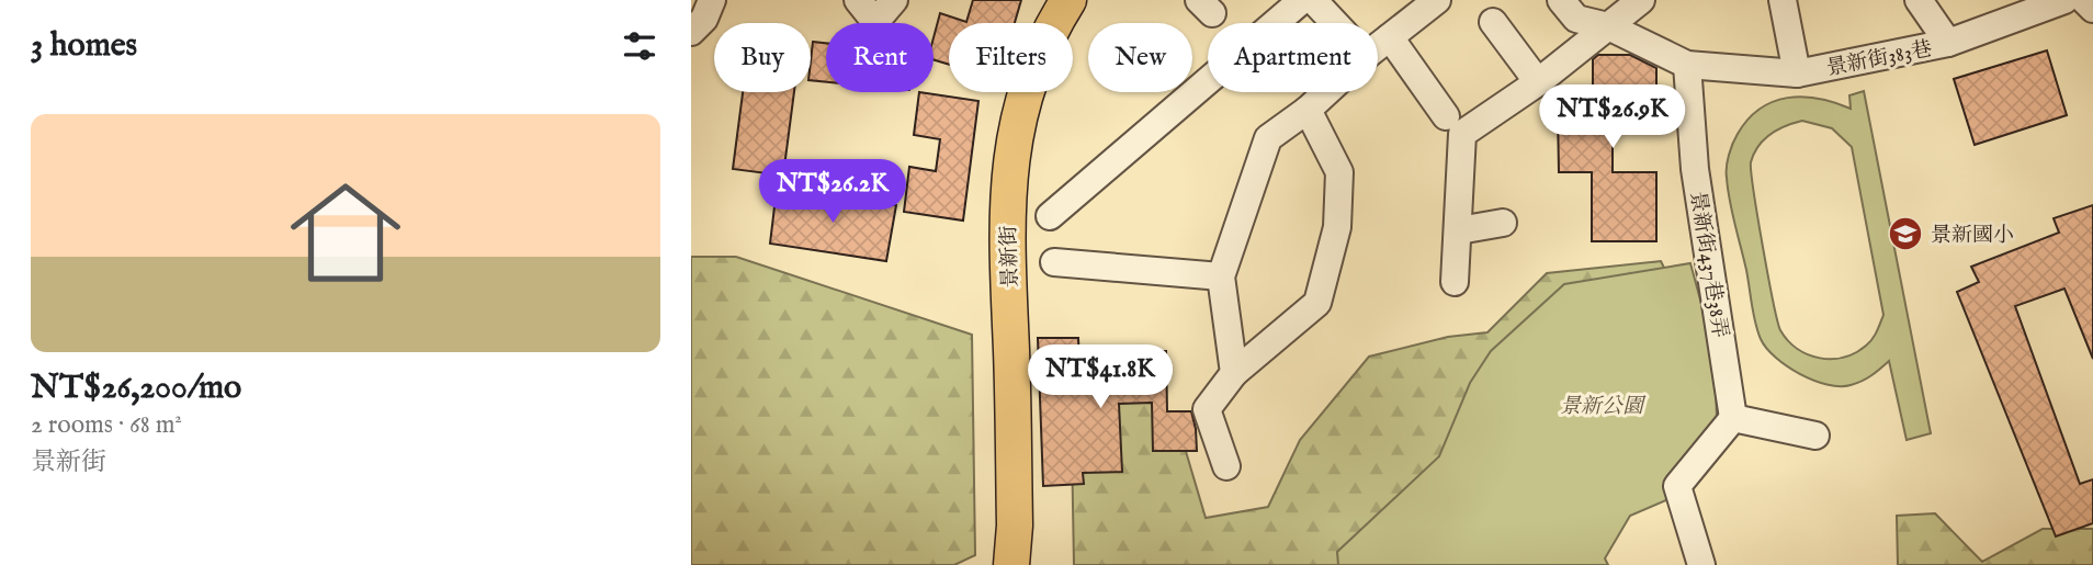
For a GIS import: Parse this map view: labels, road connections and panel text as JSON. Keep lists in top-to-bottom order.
{
  "streets": {
    "main road": ["景新街"],
    "lane": ["景新街383巷", "景新街437巷38弄"]
  },
  "crossings": [
    ["景新街383巷", "景新街437巷38弄"]
  ],
  "parks": ["景新公園"],
  "places": {
    "school or university": ["景新國小"]
  },
  "page": {
    "heading": "3 homes",
    "chip": [
      "Buy",
      "Rent",
      "Filters",
      "New",
      "Apartment"
    ],
    "price": ["NT$26.9K", "NT$26.2K", "NT$41.8K"],
    "list": [
      {
        "name": "NT$26,200/mo",
        "note": "2 rooms · 68 m² · 景新街"
      }
    ]
  }
}
